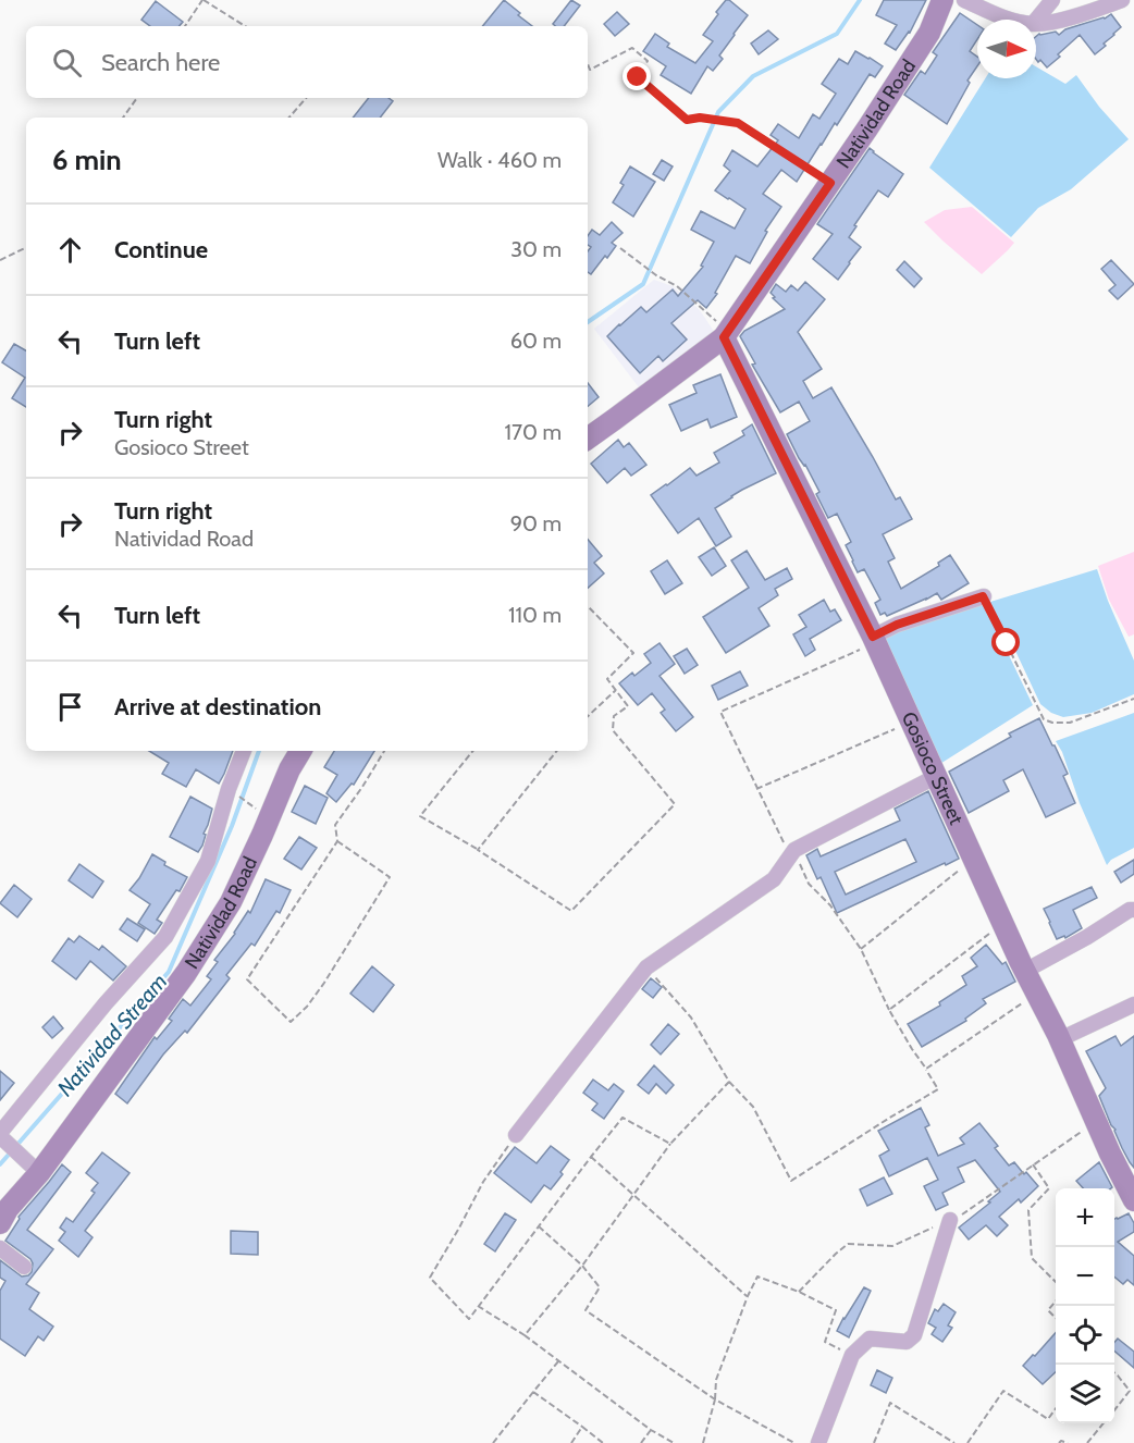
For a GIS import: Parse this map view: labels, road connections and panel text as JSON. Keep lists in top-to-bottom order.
{
  "streets": {
    "street": ["Natividad Road", "Gosioco Street"]
  },
  "crossings": [
    ["Natividad Road", "Gosioco Street"]
  ],
  "water": ["Natividad Stream"],
  "north": "right",
  "page": {
    "search": "Search here",
    "heading": ["6 min", "Walk · 460 m"],
    "list": [
      ["Continue", "30 m"],
      ["Turn left", "60 m"],
      ["Turn right", "Gosioco Street", "170 m"],
      ["Turn right", "Natividad Road", "90 m"],
      ["Turn left", "110 m"],
      "Arrive at destination"
    ],
    "map_buttons": ["+", "−"]
  }
}
